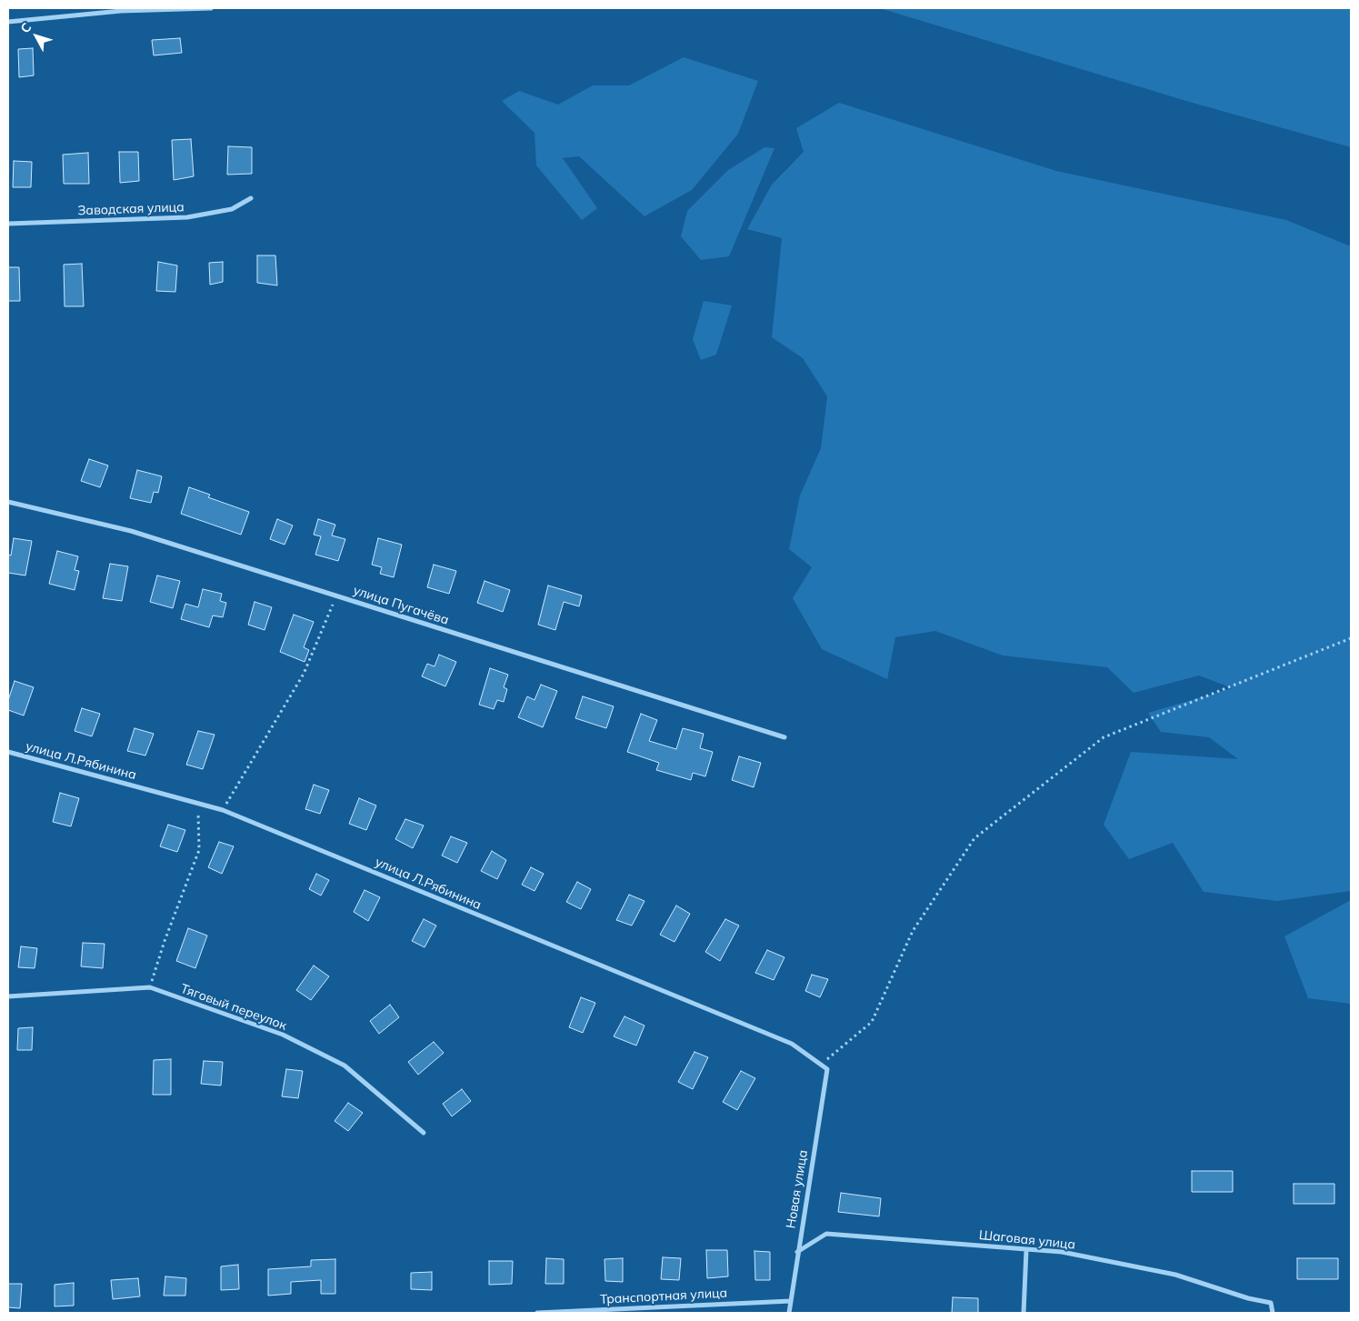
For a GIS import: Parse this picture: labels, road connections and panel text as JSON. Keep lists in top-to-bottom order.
{
  "streets": {
    "street": [
      "Заводская улица",
      "улица Пугачёва",
      "улица Л.Рябинина",
      "Тяговый переулок",
      "Новая улица",
      "Шаговая улица",
      "Транспортная улица"
    ]
  },
  "crossings": [
    ["улица Л.Рябинина", "Новая улица"],
    ["Новая улица", "Шаговая улица"],
    ["Новая улица", "Транспортная улица"]
  ],
  "north": "top left"
}
